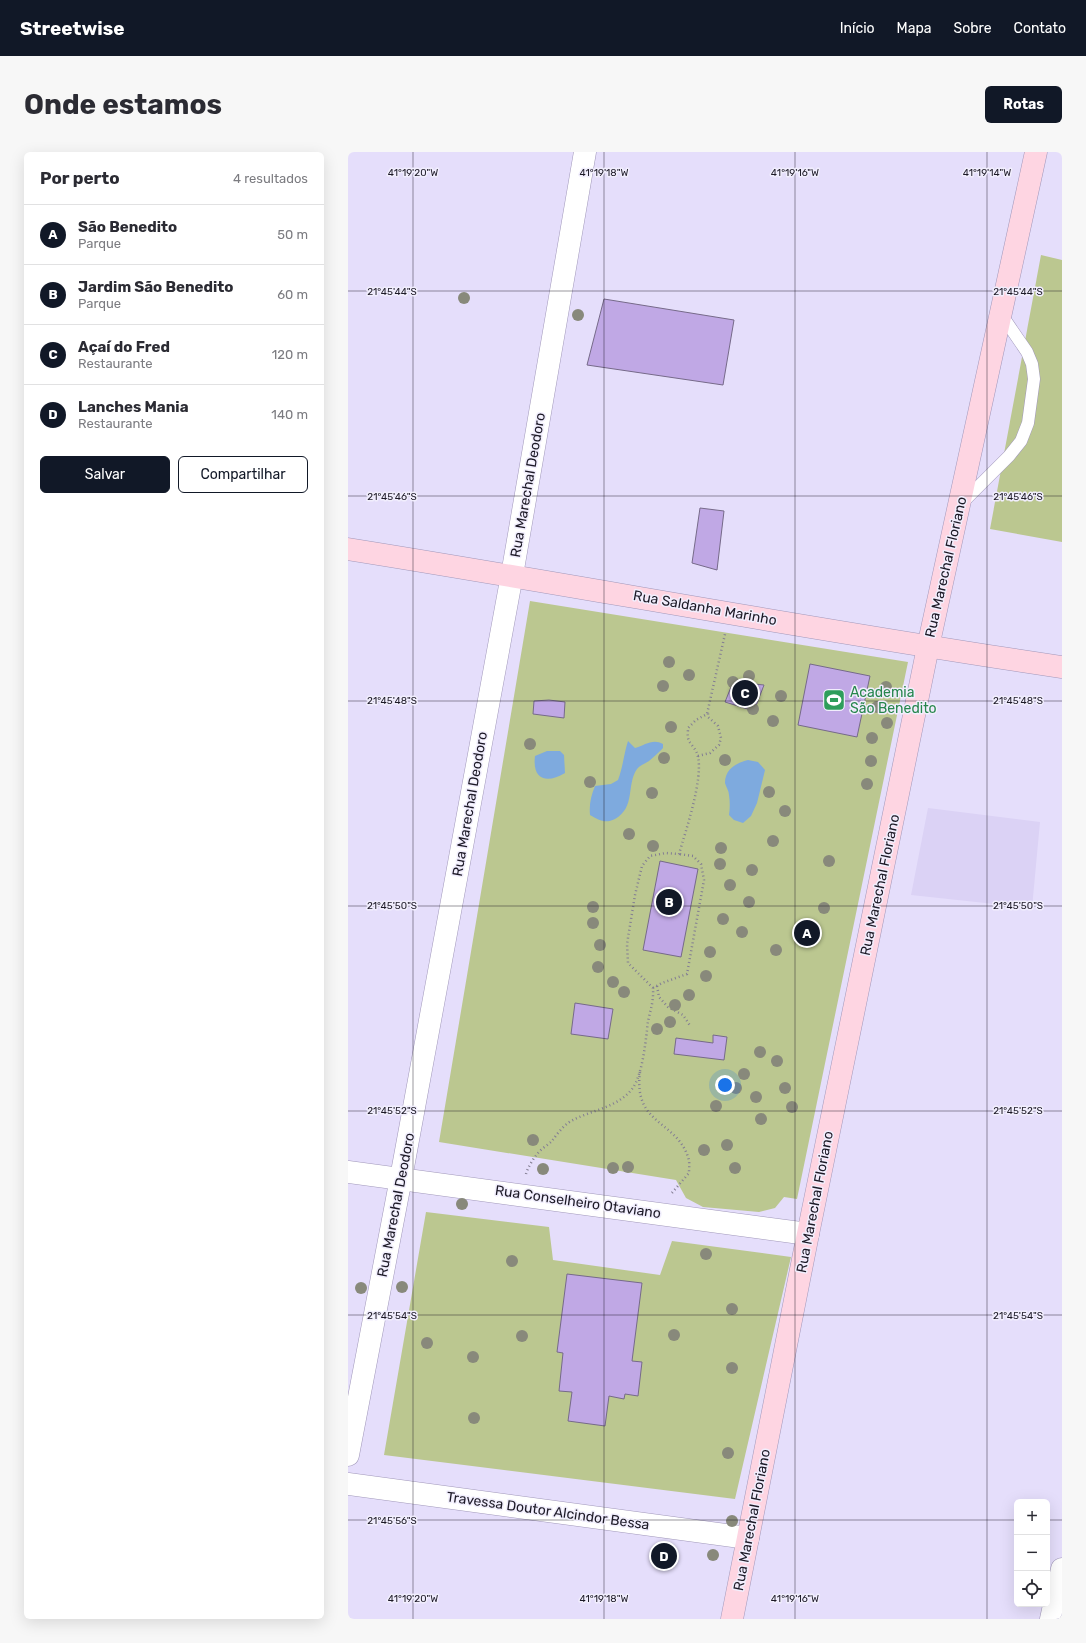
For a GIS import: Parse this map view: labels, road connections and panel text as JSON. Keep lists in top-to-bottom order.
{
  "streets": {
    "main road": ["Rua Marechal Floriano", "Rua Saldanha Marinho"],
    "street": ["Rua Marechal Deodoro", "Rua Conselheiro Otaviano", "Travessa Doutor Alcindor Bessa"]
  },
  "crossings": [
    ["Rua Marechal Deodoro", "Rua Saldanha Marinho"],
    ["Rua Marechal Deodoro", "Rua Conselheiro Otaviano"],
    ["Rua Marechal Floriano", "Rua Saldanha Marinho"],
    ["Rua Marechal Floriano", "Rua Conselheiro Otaviano"],
    ["Rua Marechal Floriano", "Travessa Doutor Alcindor Bessa"]
  ],
  "places": {
    "sports": ["Academia São Benedito"]
  },
  "page": {
    "header": "Streetwise",
    "nav": [
      "Início",
      "Mapa",
      "Sobre",
      "Contato"
    ],
    "buttons": [
      "Rotas",
      ["Salvar", "Compartilhar"]
    ],
    "title": "Onde estamos",
    "heading": ["Por perto", "4 resultados"],
    "list": [
      {
        "mark": "A",
        "name": "São Benedito",
        "note": "Parque",
        "value": "50 m"
      },
      {
        "mark": "B",
        "name": "Jardim São Benedito",
        "note": "Parque",
        "value": "60 m"
      },
      {
        "mark": "C",
        "name": "Açaí do Fred",
        "note": "Restaurante",
        "value": "120 m"
      },
      {
        "mark": "D",
        "name": "Lanches Mania",
        "note": "Restaurante",
        "value": "140 m"
      }
    ],
    "pins": [
      "C",
      "B",
      "A",
      "D"
    ],
    "map_buttons": ["+", "−"]
  },
  "coordinates": [
    "41°19'20\"W",
    "41°19'18\"W",
    "41°19'16\"W",
    "41°19'14\"W",
    "21°45'44\"S",
    "21°45'46\"S",
    "21°45'48\"S",
    "21°45'50\"S",
    "21°45'52\"S",
    "21°45'54\"S",
    "21°45'56\"S"
  ]
}
